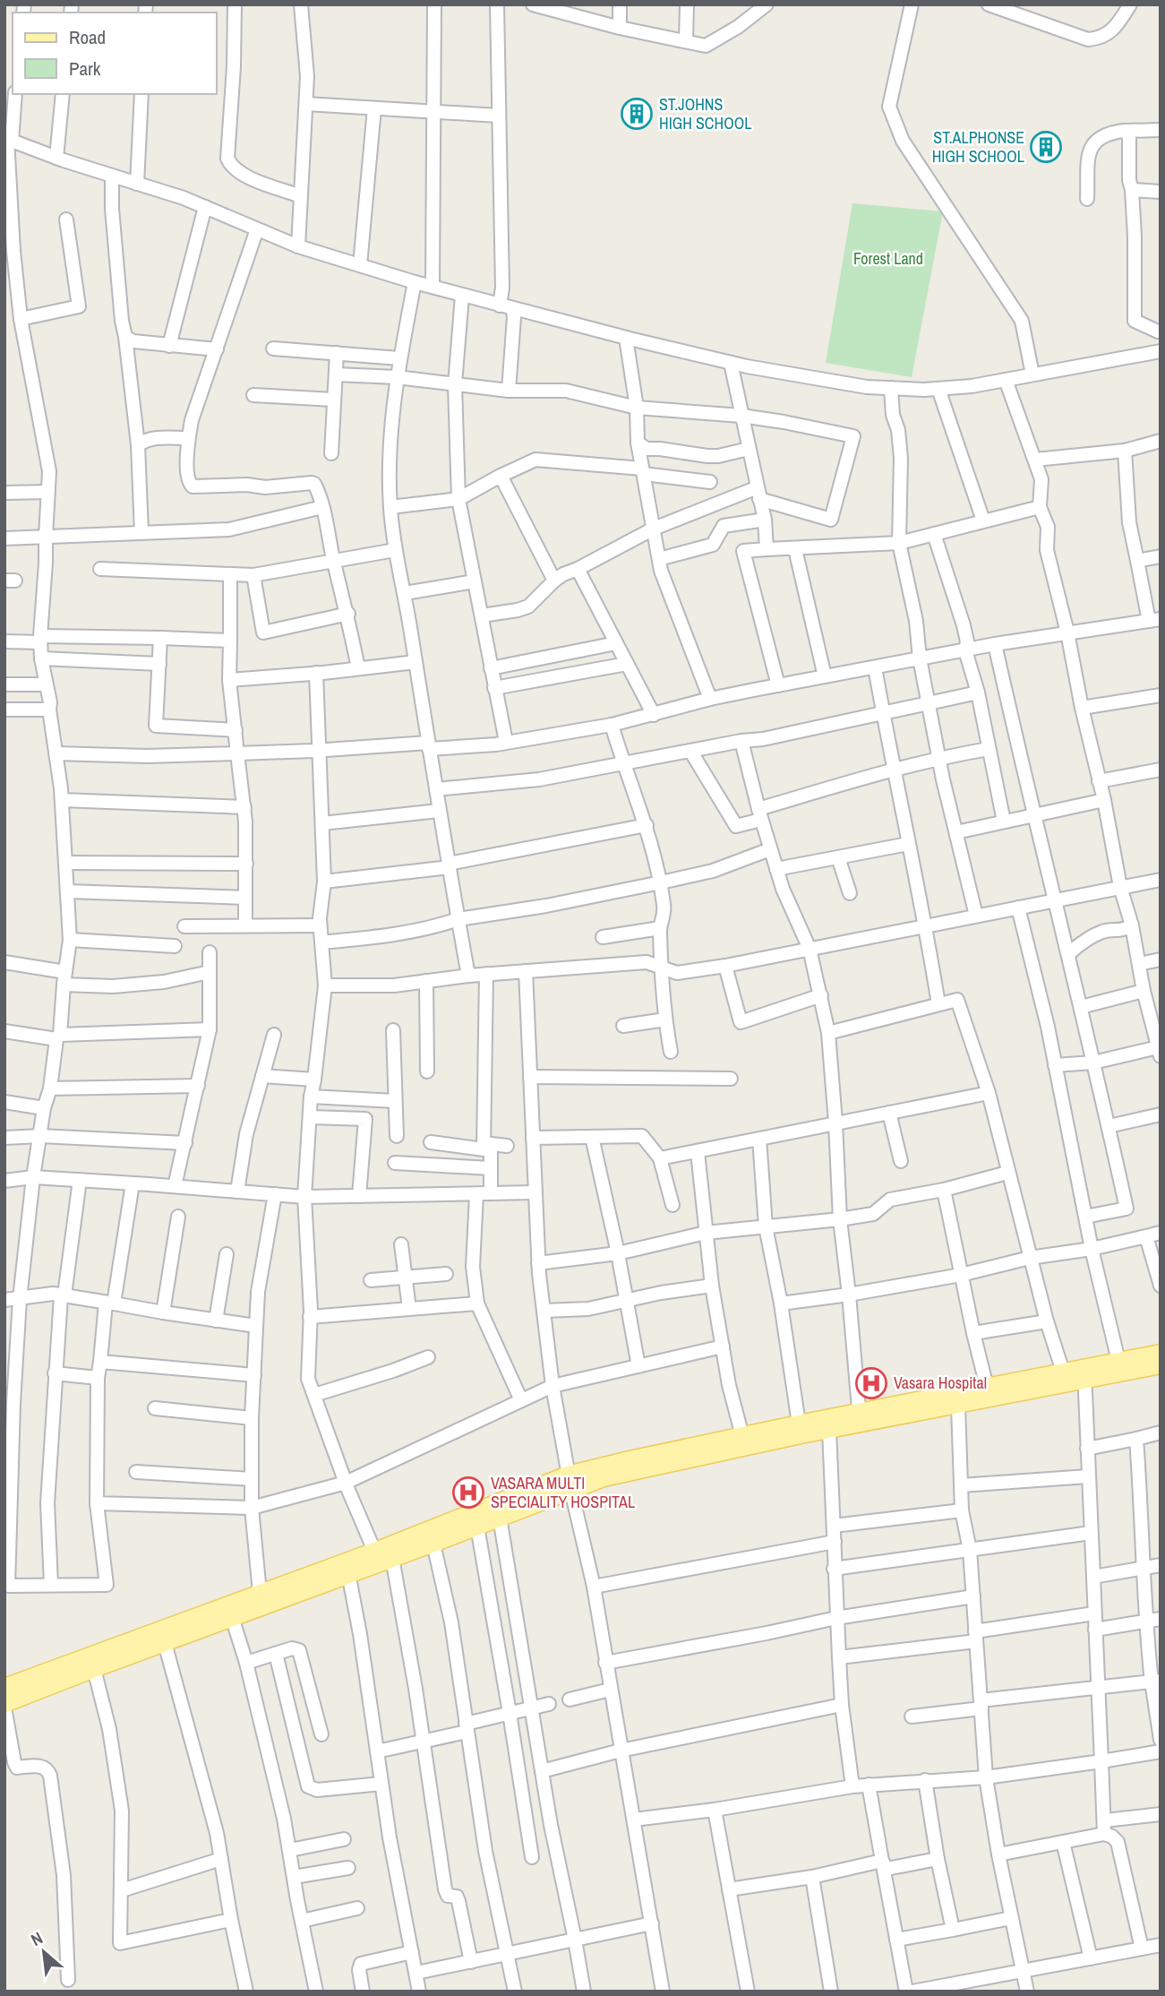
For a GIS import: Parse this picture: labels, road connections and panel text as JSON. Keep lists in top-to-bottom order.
{
  "parks": ["Forest Land"],
  "places": {
    "building": ["ST.JOHNS HIGH SCHOOL", "ST.ALPHONSE HIGH SCHOOL"],
    "hospital": ["Vasara Hospital", "VASARA MULTI SPECIALITY HOSPITAL"]
  },
  "legend": ["Road", "Park"],
  "north": "top left"
}
